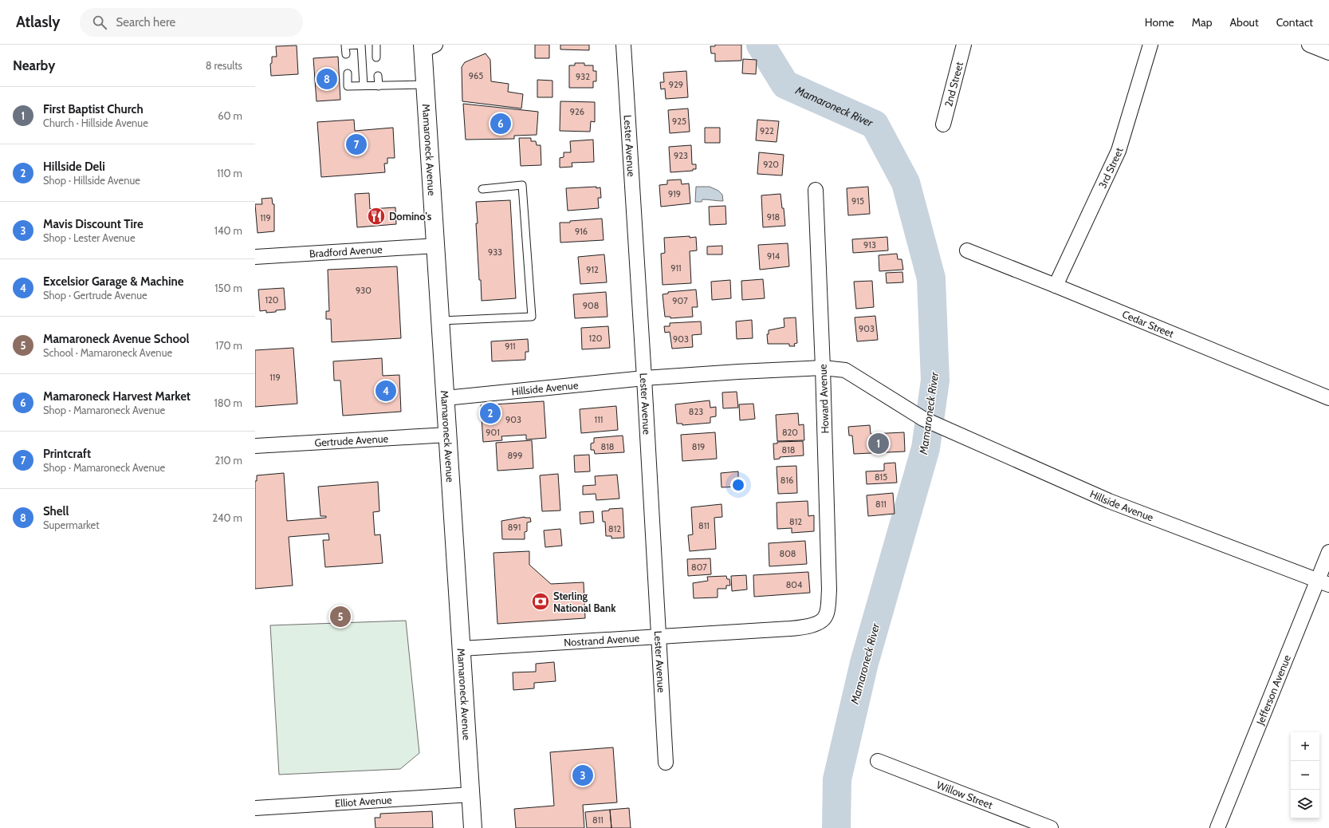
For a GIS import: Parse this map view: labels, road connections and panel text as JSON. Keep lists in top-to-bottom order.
{
  "streets": {
    "main road": ["Mamaroneck Avenue"],
    "street": [
      "2nd Street",
      "Lester Avenue",
      "3rd Street",
      "Bradford Avenue",
      "Cedar Street",
      "Hillside Avenue",
      "Howard Avenue",
      "Gertrude Avenue",
      "Nostrand Avenue",
      "Jefferson Avenue",
      "Willow Street",
      "Elliot Avenue"
    ]
  },
  "crossings": [
    ["Lester Avenue", "Hillside Avenue"],
    ["Lester Avenue", "Nostrand Avenue"],
    ["Mamaroneck Avenue", "Bradford Avenue"],
    ["Mamaroneck Avenue", "Hillside Avenue"],
    ["Mamaroneck Avenue", "Gertrude Avenue"],
    ["Mamaroneck Avenue", "Nostrand Avenue"],
    ["Mamaroneck Avenue", "Elliot Avenue"],
    ["3rd Street", "Cedar Street"],
    ["Hillside Avenue", "Howard Avenue"],
    ["Hillside Avenue", "Jefferson Avenue"],
    ["Howard Avenue", "Nostrand Avenue"]
  ],
  "water": ["Mamaroneck River"],
  "places": {
    "restaurant": ["Domino's"],
    "bank": ["Sterling National Bank"]
  },
  "house_numbers": [
    "965",
    "932",
    "929",
    "926",
    "925",
    "922",
    "923",
    "920",
    "919",
    "915",
    "918",
    "119",
    "916",
    "913",
    "933",
    "914",
    "911",
    "912",
    "930",
    "120",
    "907",
    "908",
    "903",
    "120",
    "903",
    "911",
    "119",
    "823",
    "903",
    "111",
    "901",
    "820",
    "818",
    "819",
    "818",
    "899",
    "815",
    "816",
    "811",
    "812",
    "811",
    "891",
    "812",
    "808",
    "807",
    "804",
    "811"
  ],
  "page": {
    "header": "Atlasly",
    "search": "Search here",
    "nav": [
      "Home",
      "Map",
      "About",
      "Contact"
    ],
    "heading": ["Nearby", "8 results"],
    "pins": [
      "8",
      "6",
      "7",
      "4",
      "2",
      "1",
      "5",
      "3"
    ],
    "list": [
      {
        "mark": "1",
        "name": "First Baptist Church",
        "note": "Church · Hillside Avenue",
        "value": "60 m"
      },
      {
        "mark": "2",
        "name": "Hillside Deli",
        "note": "Shop · Hillside Avenue",
        "value": "110 m"
      },
      {
        "mark": "3",
        "name": "Mavis Discount Tire",
        "note": "Shop · Lester Avenue",
        "value": "140 m"
      },
      {
        "mark": "4",
        "name": "Excelsior Garage & Machine",
        "note": "Shop · Gertrude Avenue",
        "value": "150 m"
      },
      {
        "mark": "5",
        "name": "Mamaroneck Avenue School",
        "note": "School · Mamaroneck Avenue",
        "value": "170 m"
      },
      {
        "mark": "6",
        "name": "Mamaroneck Harvest Market",
        "note": "Shop · Mamaroneck Avenue",
        "value": "180 m"
      },
      {
        "mark": "7",
        "name": "Printcraft",
        "note": "Shop · Mamaroneck Avenue",
        "value": "210 m"
      },
      {
        "mark": "8",
        "name": "Shell",
        "note": "Supermarket",
        "value": "240 m"
      }
    ],
    "map_buttons": ["+", "−"]
  }
}
